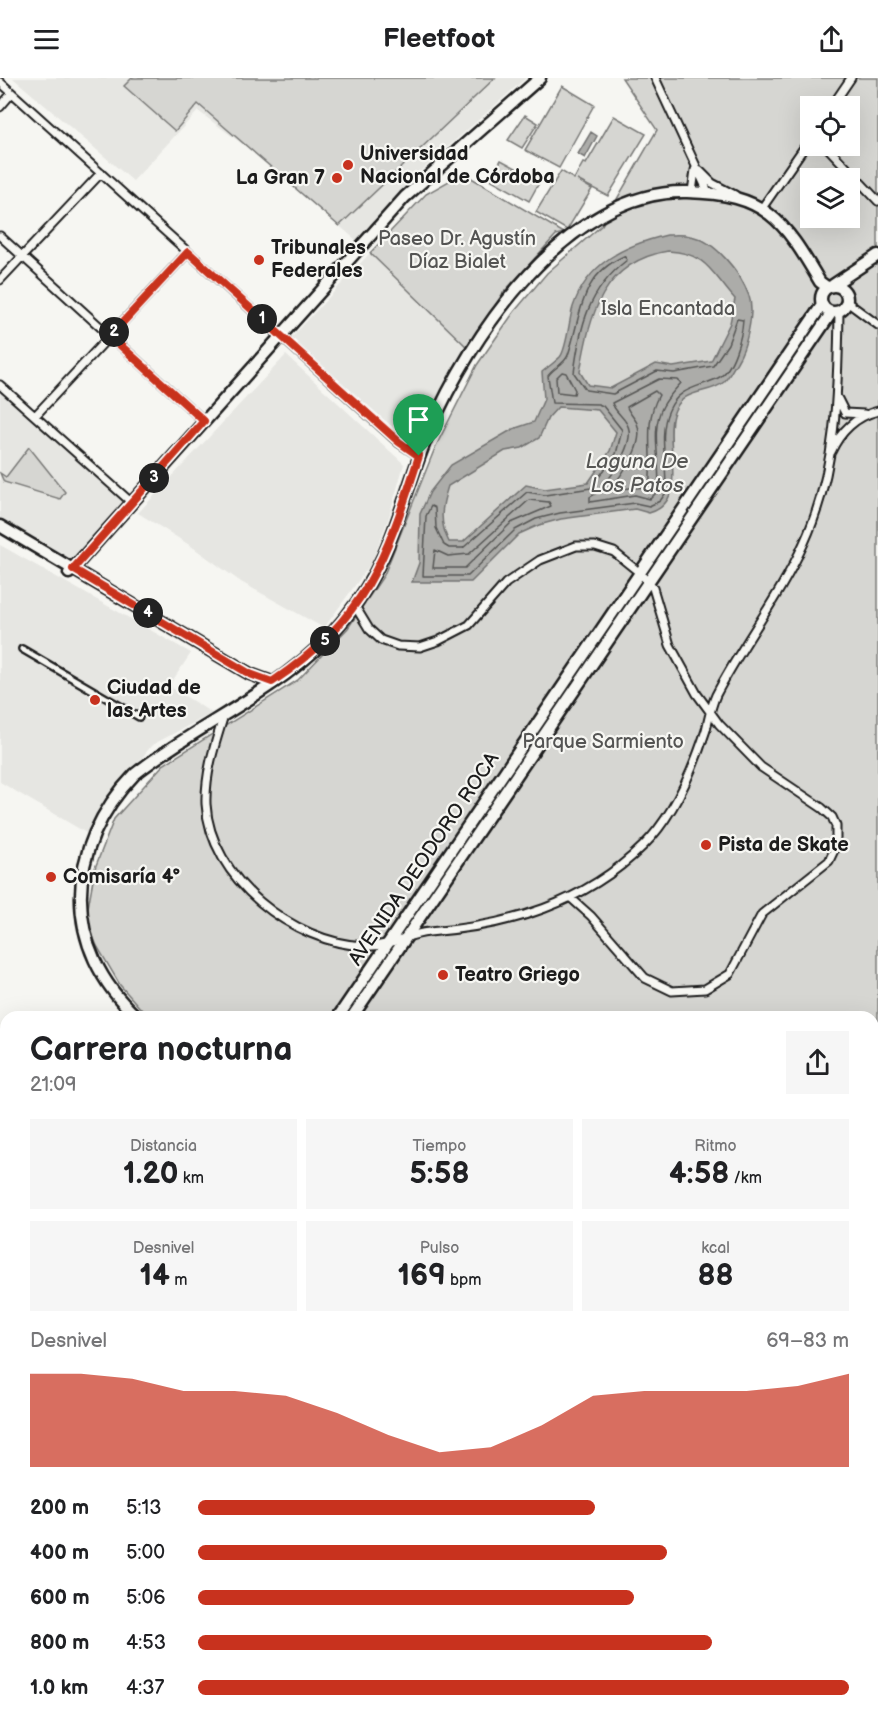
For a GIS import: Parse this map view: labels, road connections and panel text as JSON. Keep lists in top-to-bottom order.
{
  "streets": {
    "main road": ["AVENIDA DEODORO ROCA"]
  },
  "water": ["Laguna De Los Patos"],
  "parks": ["Paseo Dr. Agustín Díaz Bialet", "Isla Encantada", "Parque Sarmiento"],
  "places": [
    "Universidad Nacional de Córdoba",
    "La Gran 7",
    "Tribunales Federales",
    "Ciudad de las Artes",
    "Pista de Skate",
    "Comisaría 4°",
    "Teatro Griego"
  ],
  "page": {
    "header": "Fleetfoot",
    "pins": [
      "1",
      "2",
      "3",
      "4",
      "5"
    ],
    "heading": ["Carrera nocturna", "21:09"],
    "stats": [
      ["Distancia", "1.20 km"],
      ["Tiempo", "5:58"],
      ["Ritmo", "4:58 /km"],
      ["Desnivel", "14 m"],
      ["Pulso", "169 bpm"],
      ["kcal", "88"]
    ],
    "chart": ["Desnivel", "69–83 m"],
    "list": [
      {
        "name": "200 m",
        "note": "5:13"
      },
      {
        "name": "400 m",
        "note": "5:00"
      },
      {
        "name": "600 m",
        "note": "5:06"
      },
      {
        "name": "800 m",
        "note": "4:53"
      },
      {
        "name": "1.0 km",
        "note": "4:37"
      }
    ]
  }
}
